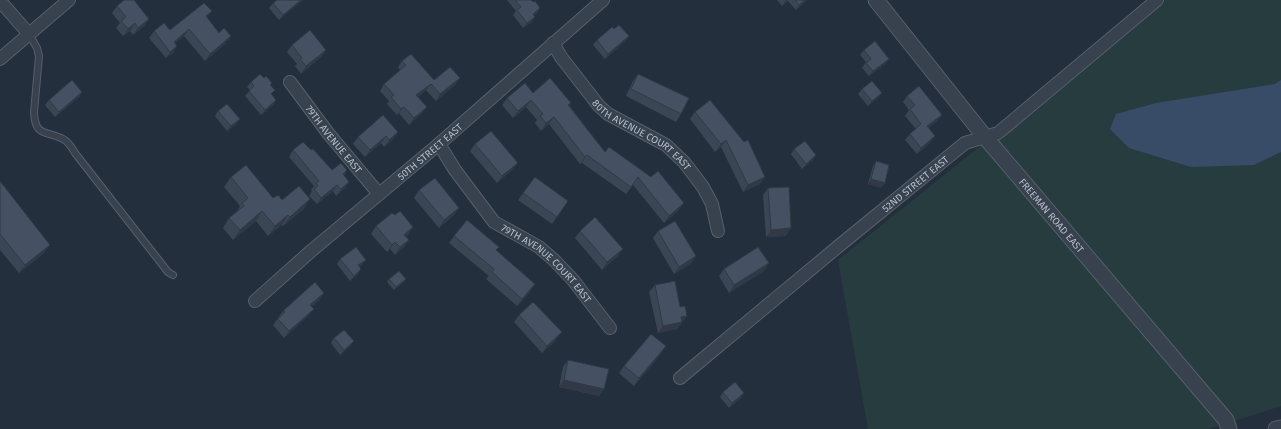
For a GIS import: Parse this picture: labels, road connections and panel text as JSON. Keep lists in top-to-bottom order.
{
  "streets": {
    "street": [
      "80TH AVENUE COURT EAST",
      "79TH AVENUE EAST",
      "50TH STREET EAST",
      "52ND STREET EAST",
      "FREEMAN ROAD EAST",
      "79TH AVENUE COURT EAST"
    ]
  },
  "crossings": [
    ["80TH AVENUE COURT EAST", "50TH STREET EAST"],
    ["79TH AVENUE EAST", "50TH STREET EAST"],
    ["50TH STREET EAST", "79TH AVENUE COURT EAST"],
    ["52ND STREET EAST", "FREEMAN ROAD EAST"]
  ]
}
